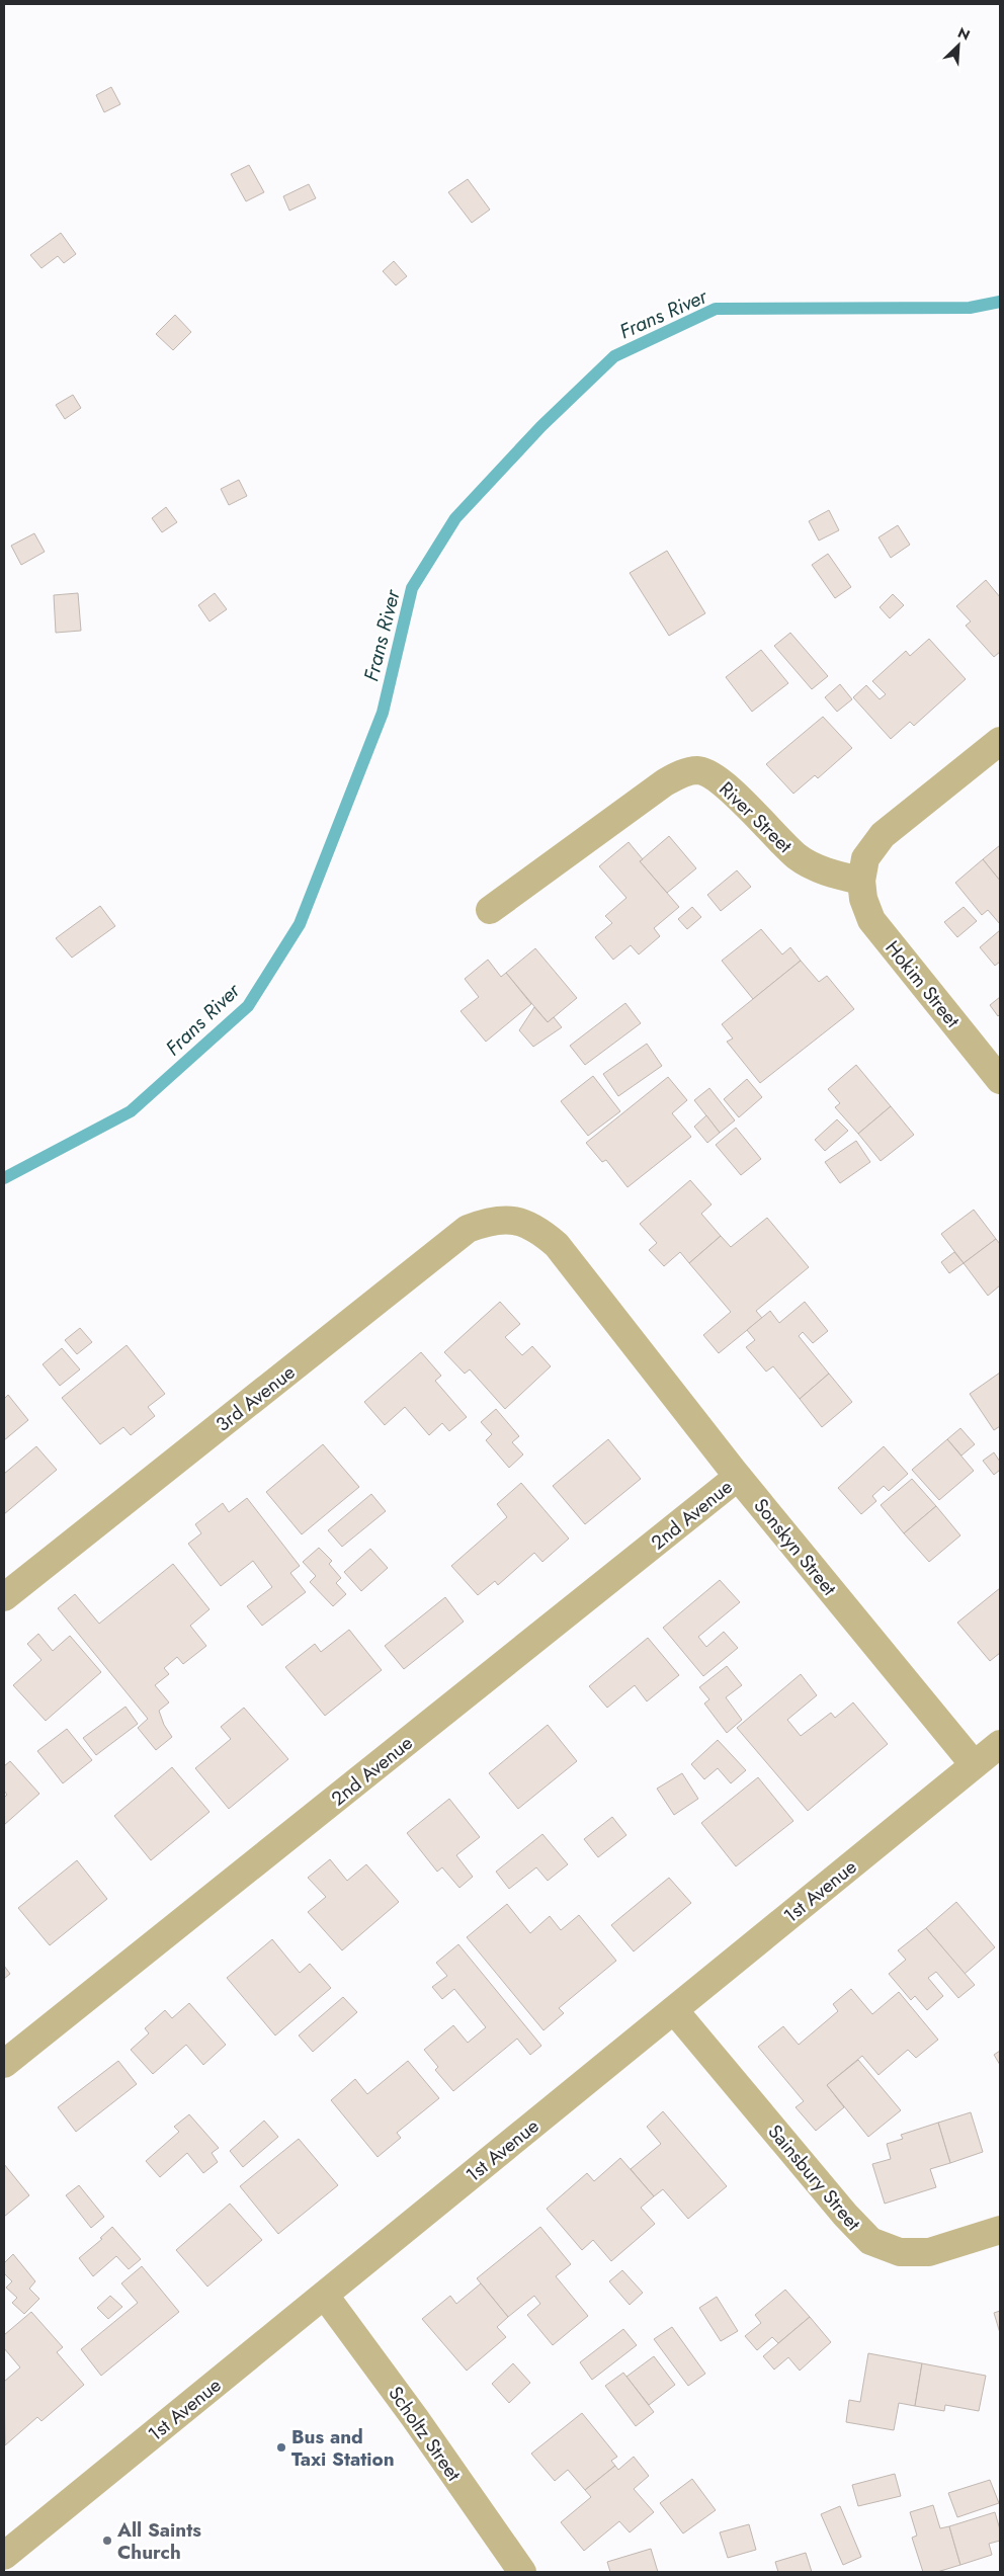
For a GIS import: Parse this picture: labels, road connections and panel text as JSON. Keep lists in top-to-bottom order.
{
  "streets": {
    "street": [
      "River Street",
      "Hokim Street",
      "3rd Avenue",
      "2nd Avenue",
      "Sonskyn Street",
      "1st Avenue",
      "Sainsbury Street",
      "Scholtz Street"
    ]
  },
  "crossings": [
    ["River Street", "Hokim Street"],
    ["3rd Avenue", "Sonskyn Street"],
    ["2nd Avenue", "Sonskyn Street"],
    ["Sonskyn Street", "1st Avenue"],
    ["1st Avenue", "Sainsbury Street"],
    ["1st Avenue", "Scholtz Street"]
  ],
  "water": ["Frans River"],
  "places": ["Bus and Taxi Station", "All Saints Church"],
  "north": "top right"
}
